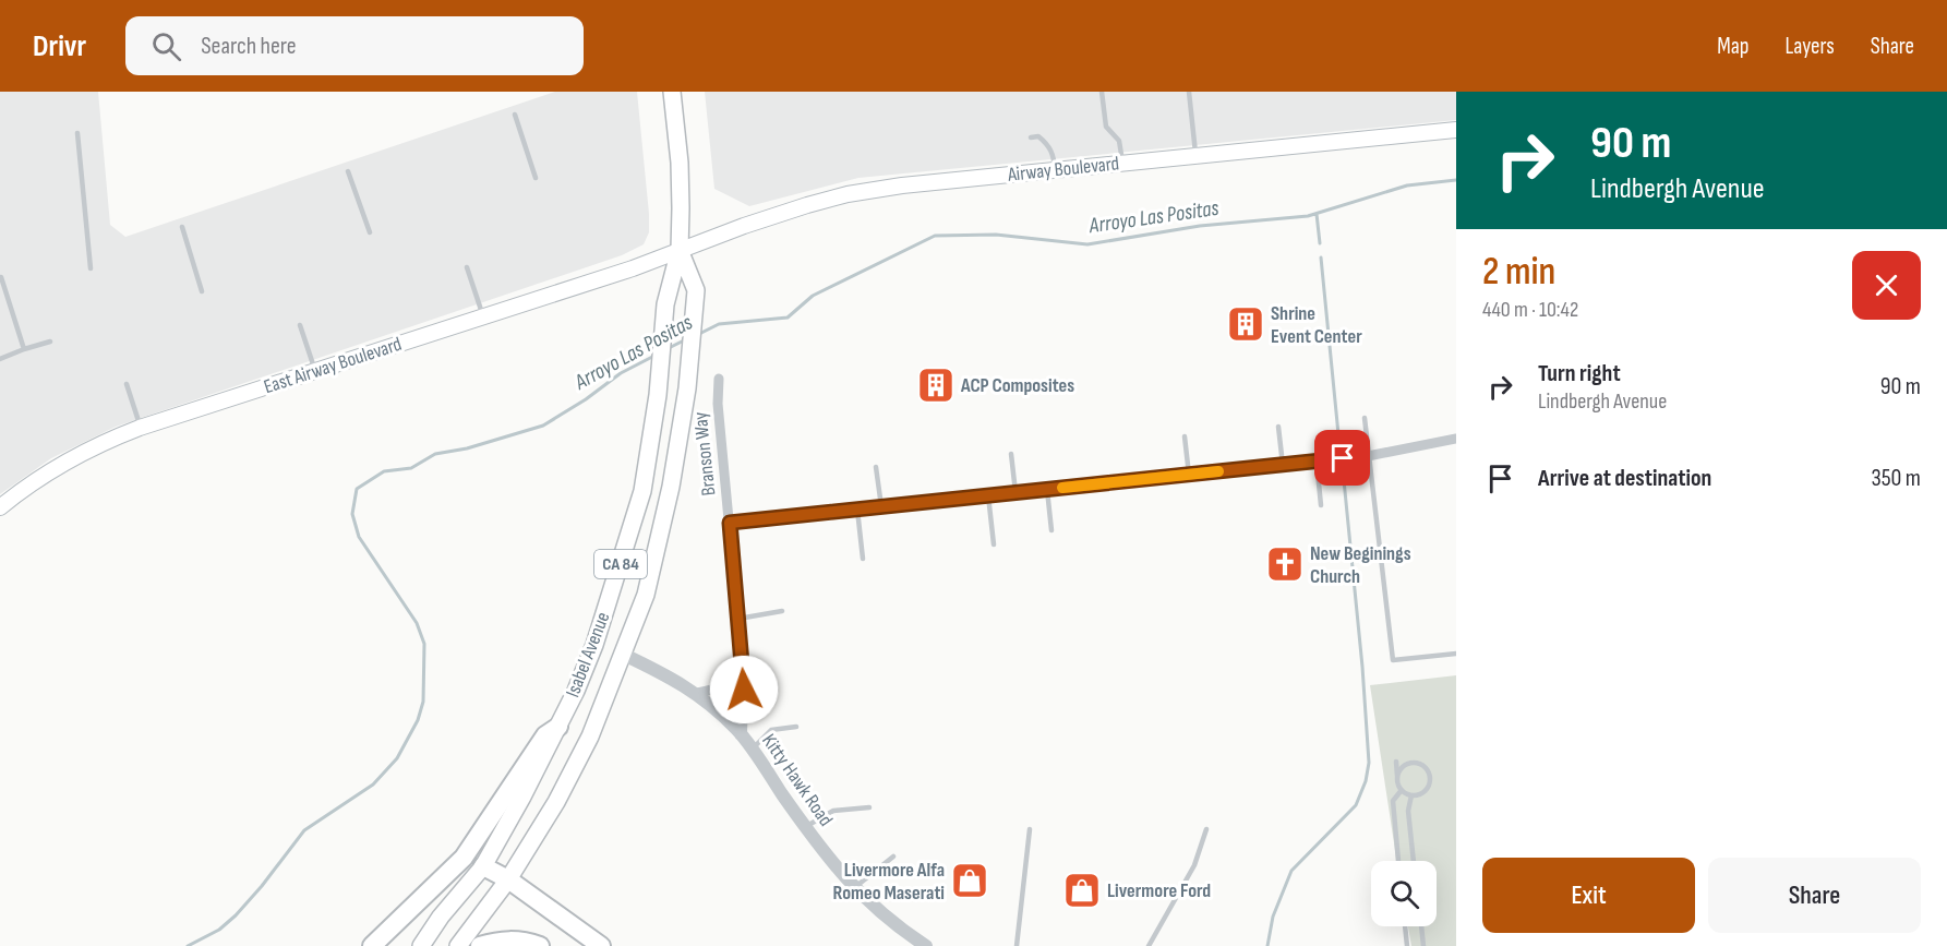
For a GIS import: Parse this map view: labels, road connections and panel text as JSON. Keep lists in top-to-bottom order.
{
  "streets": {
    "highway": ["CA 84", "Isabel Avenue"],
    "main road": ["Airway Boulevard", "East Airway Boulevard"],
    "street": ["Branson Way", "Kitty Hawk Road"]
  },
  "crossings": [
    ["Airway Boulevard", "East Airway Boulevard"],
    ["Airway Boulevard", "Isabel Avenue"],
    ["East Airway Boulevard", "Isabel Avenue"],
    ["Isabel Avenue", "Kitty Hawk Road"]
  ],
  "water": ["Arroyo Las Positas"],
  "places": {
    "building": ["Shrine Event Center", "ACP Composites"],
    "church": ["New Beginings Church"],
    "shop": ["Livermore Alfa Romeo Maserati", "Livermore Ford"]
  },
  "page": {
    "header": "Drivr",
    "search": "Search here",
    "nav": ["Map", "Layers", "Share"],
    "turn": ["90 m", "Lindbergh Avenue"],
    "heading": ["2 min", "440 m · 10:42"],
    "list": [
      {
        "name": "Turn right",
        "note": "Lindbergh Avenue",
        "value": "90 m"
      },
      {
        "name": "Arrive at destination",
        "value": "350 m"
      }
    ],
    "buttons": ["Exit", "Share"]
  }
}
